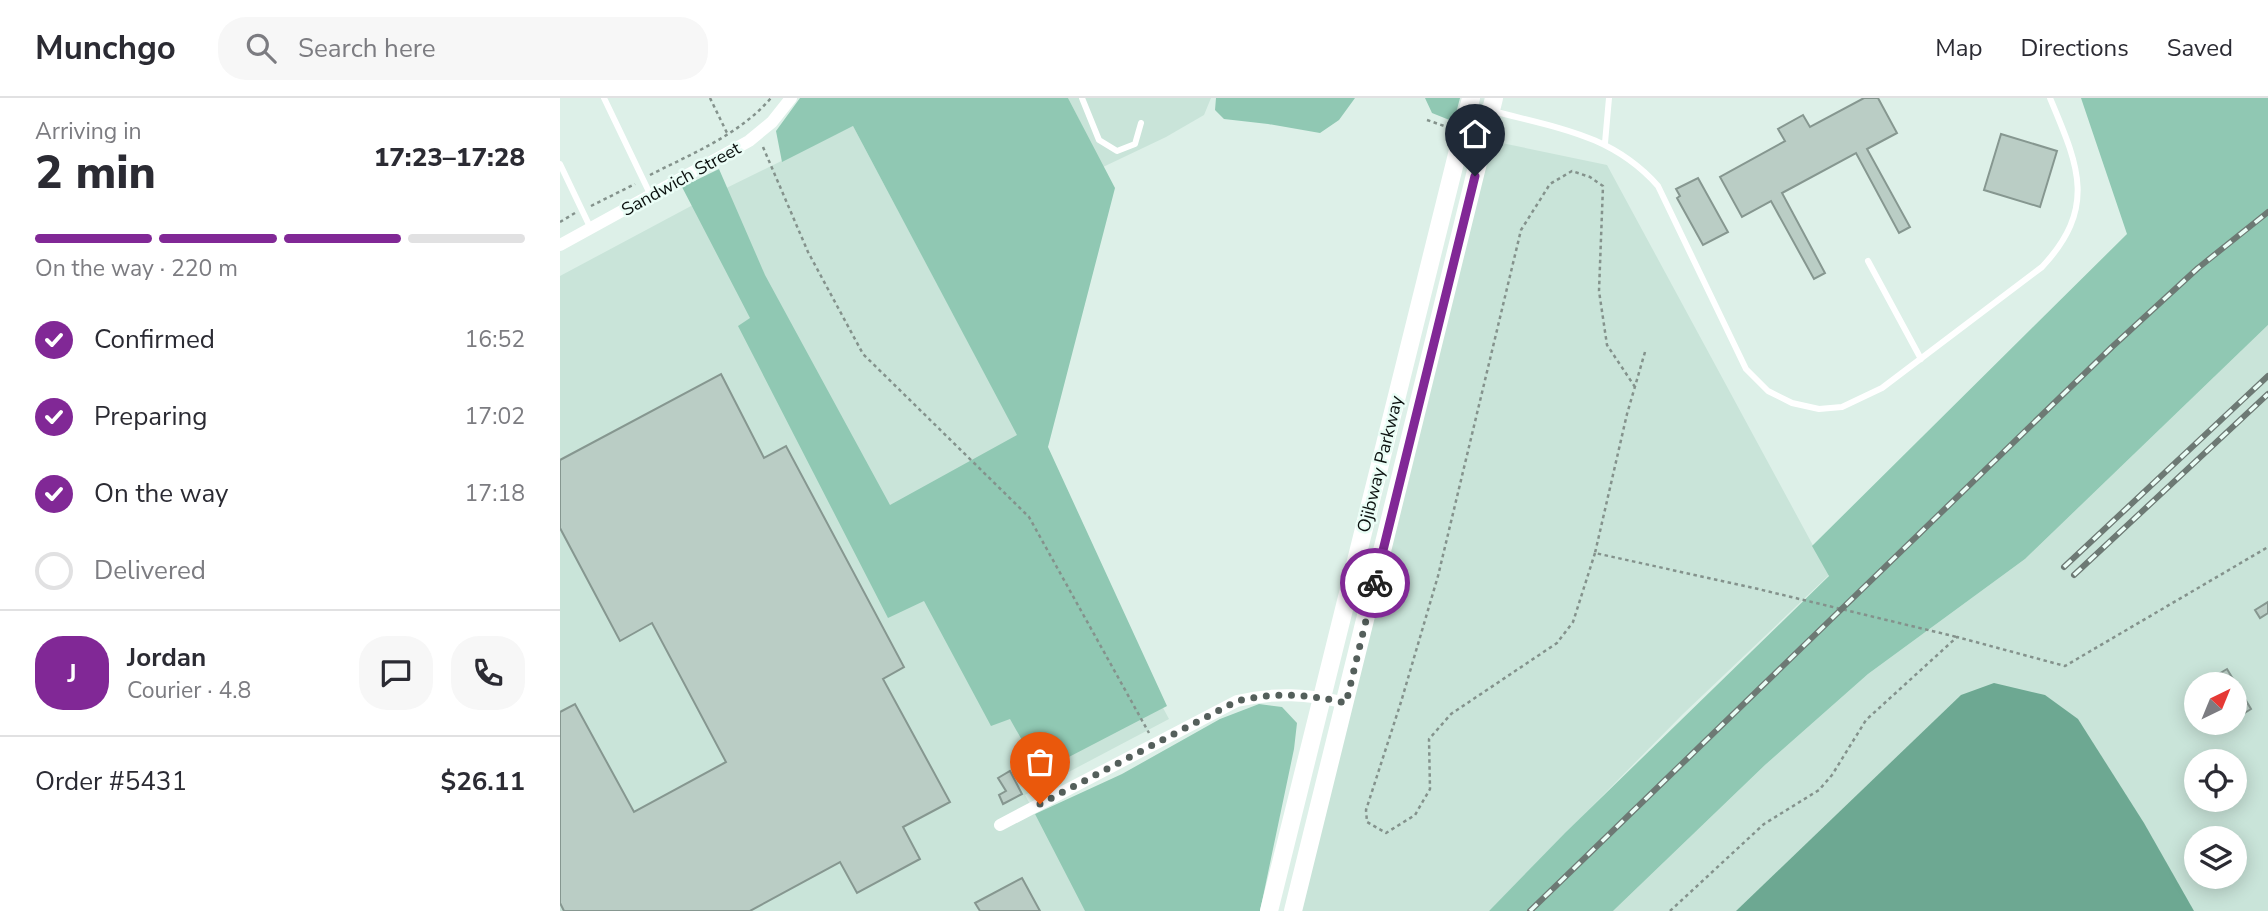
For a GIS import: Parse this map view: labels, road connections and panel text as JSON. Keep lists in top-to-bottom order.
{
  "streets": {
    "main road": ["Ojibway Parkway"],
    "street": ["Sandwich Street"]
  },
  "north": "top right",
  "page": {
    "header": "Munchgo",
    "search": "Search here",
    "nav": ["Map", "Directions", "Saved"],
    "heading": ["2 min", "Arriving in", "17:23–17:28"],
    "panel": [
      "Jordan",
      "Courier · 4.8",
      "Order #5431",
      "$26.11"
    ],
    "bar": "On the way · 220 m",
    "list": [
      ["Confirmed", "16:52"],
      ["Preparing", "17:02"],
      ["On the way", "17:18"],
      "Delivered"
    ],
    "round": "J"
  }
}
